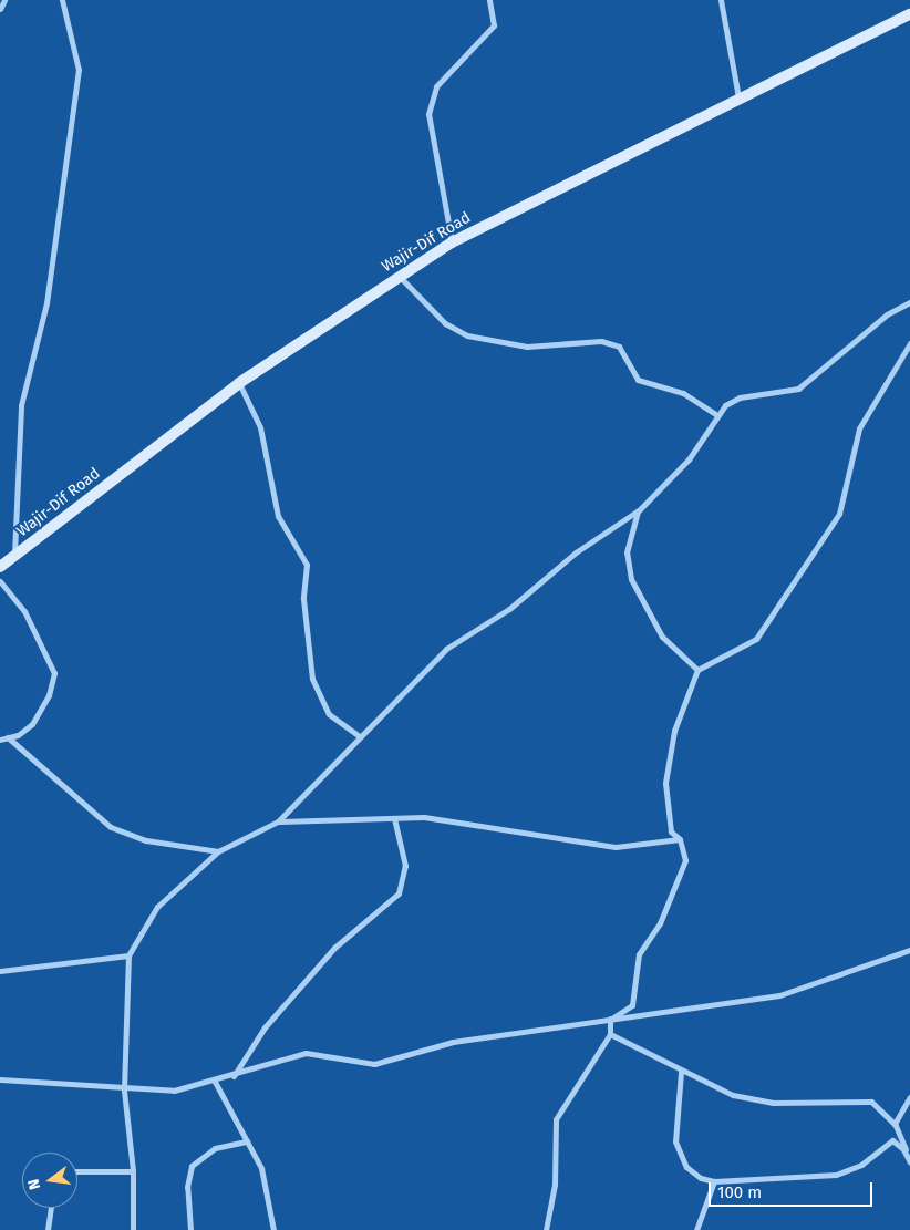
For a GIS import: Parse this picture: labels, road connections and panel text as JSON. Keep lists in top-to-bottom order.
{
  "streets": {
    "main road": ["Wajir-Dif Road"]
  },
  "scale_bar": "100 m",
  "north": "left"
}
